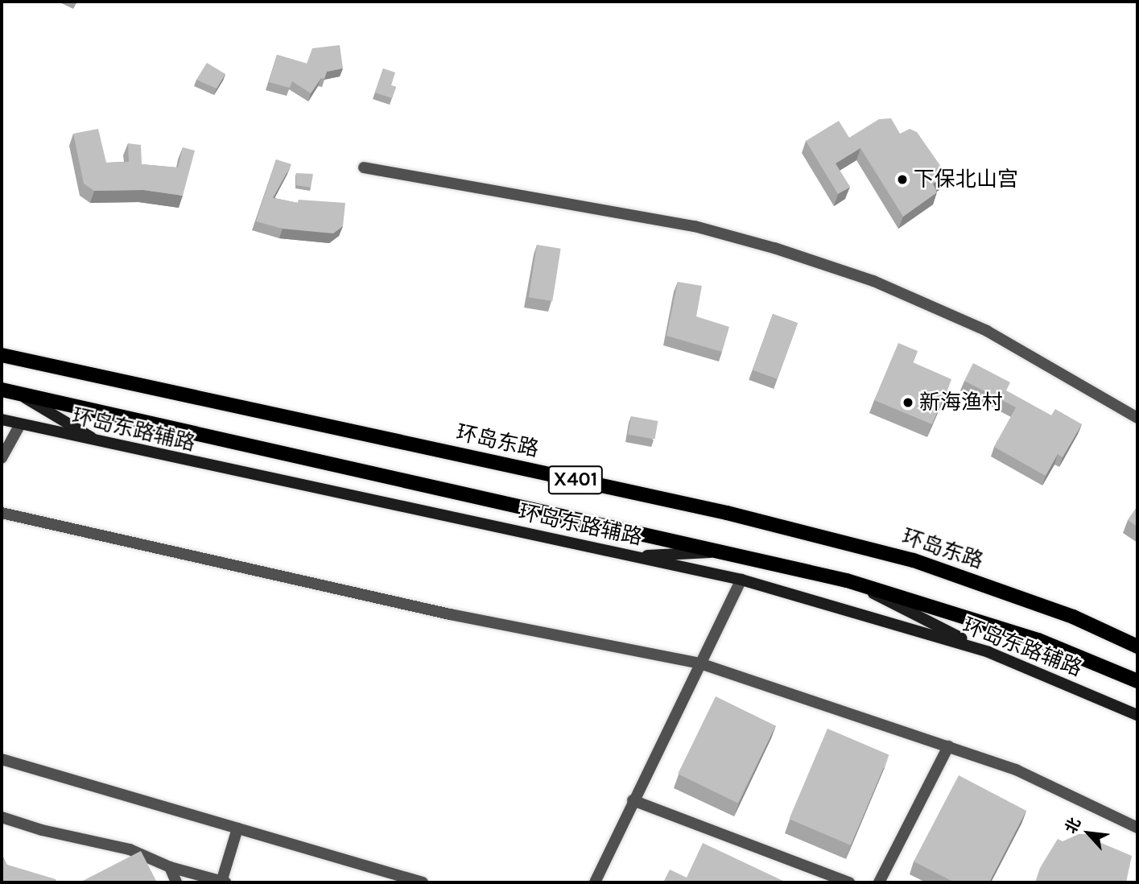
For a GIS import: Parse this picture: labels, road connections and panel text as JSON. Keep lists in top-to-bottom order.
{
  "streets": {
    "main road": ["环岛东路", "X401"],
    "street": ["环岛东路辅路"]
  },
  "places": ["下保北山宫", "新海渔村"],
  "north": "top left"
}
